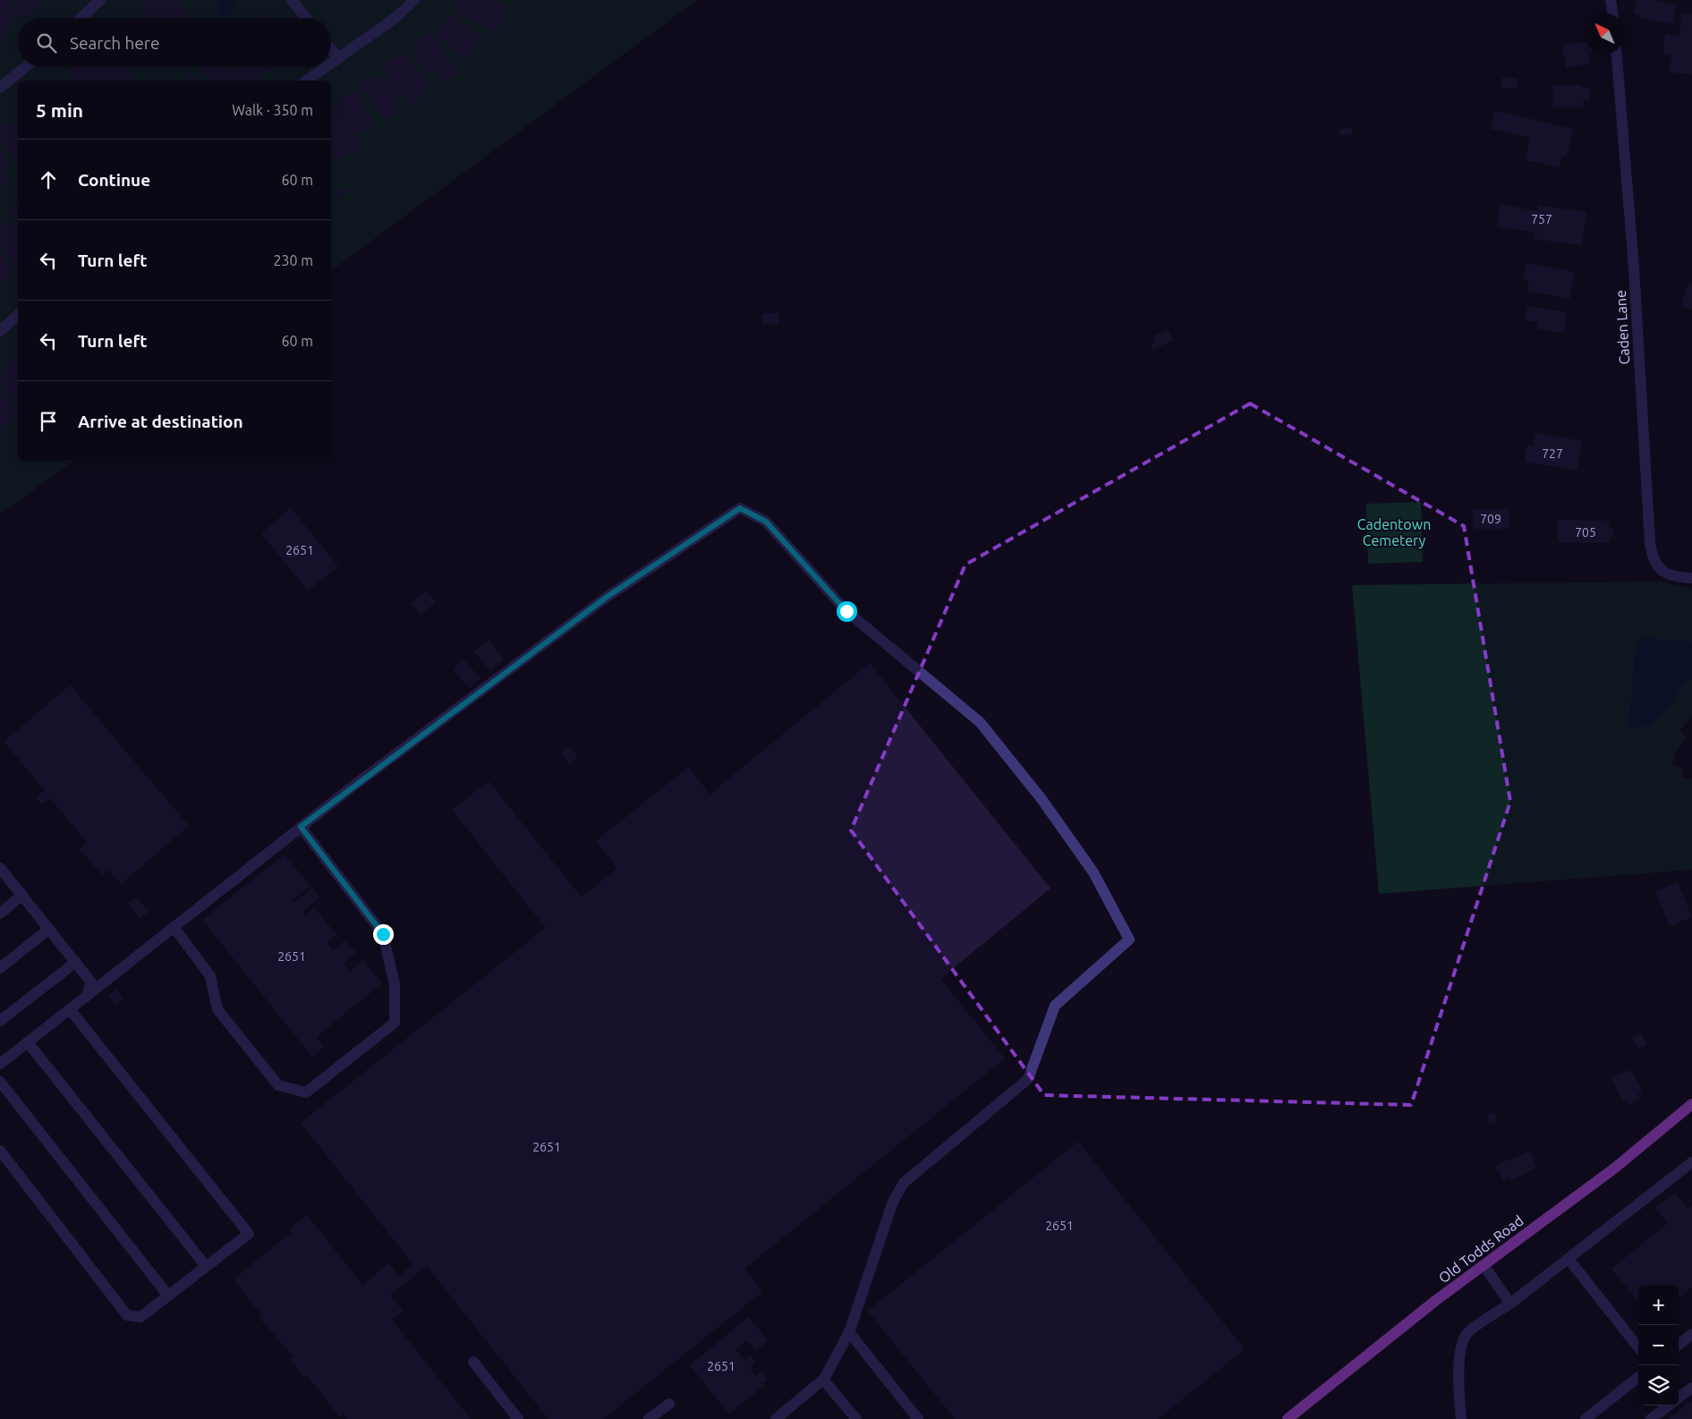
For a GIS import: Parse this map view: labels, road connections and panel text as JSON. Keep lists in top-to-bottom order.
{
  "streets": {
    "main road": ["Old Todds Road"],
    "street": ["Caden Lane"]
  },
  "parks": ["Cadentown Cemetery"],
  "house_numbers": [
    "757",
    "727",
    "709",
    "705",
    "2651",
    "2651",
    "2651",
    "2651",
    "2651"
  ],
  "north": "top left",
  "page": {
    "search": "Search here",
    "heading": ["5 min", "Walk · 350 m"],
    "list": [
      ["Continue", "60 m"],
      ["Turn left", "230 m"],
      ["Turn left", "60 m"],
      "Arrive at destination"
    ],
    "map_buttons": ["+", "−"]
  }
}
